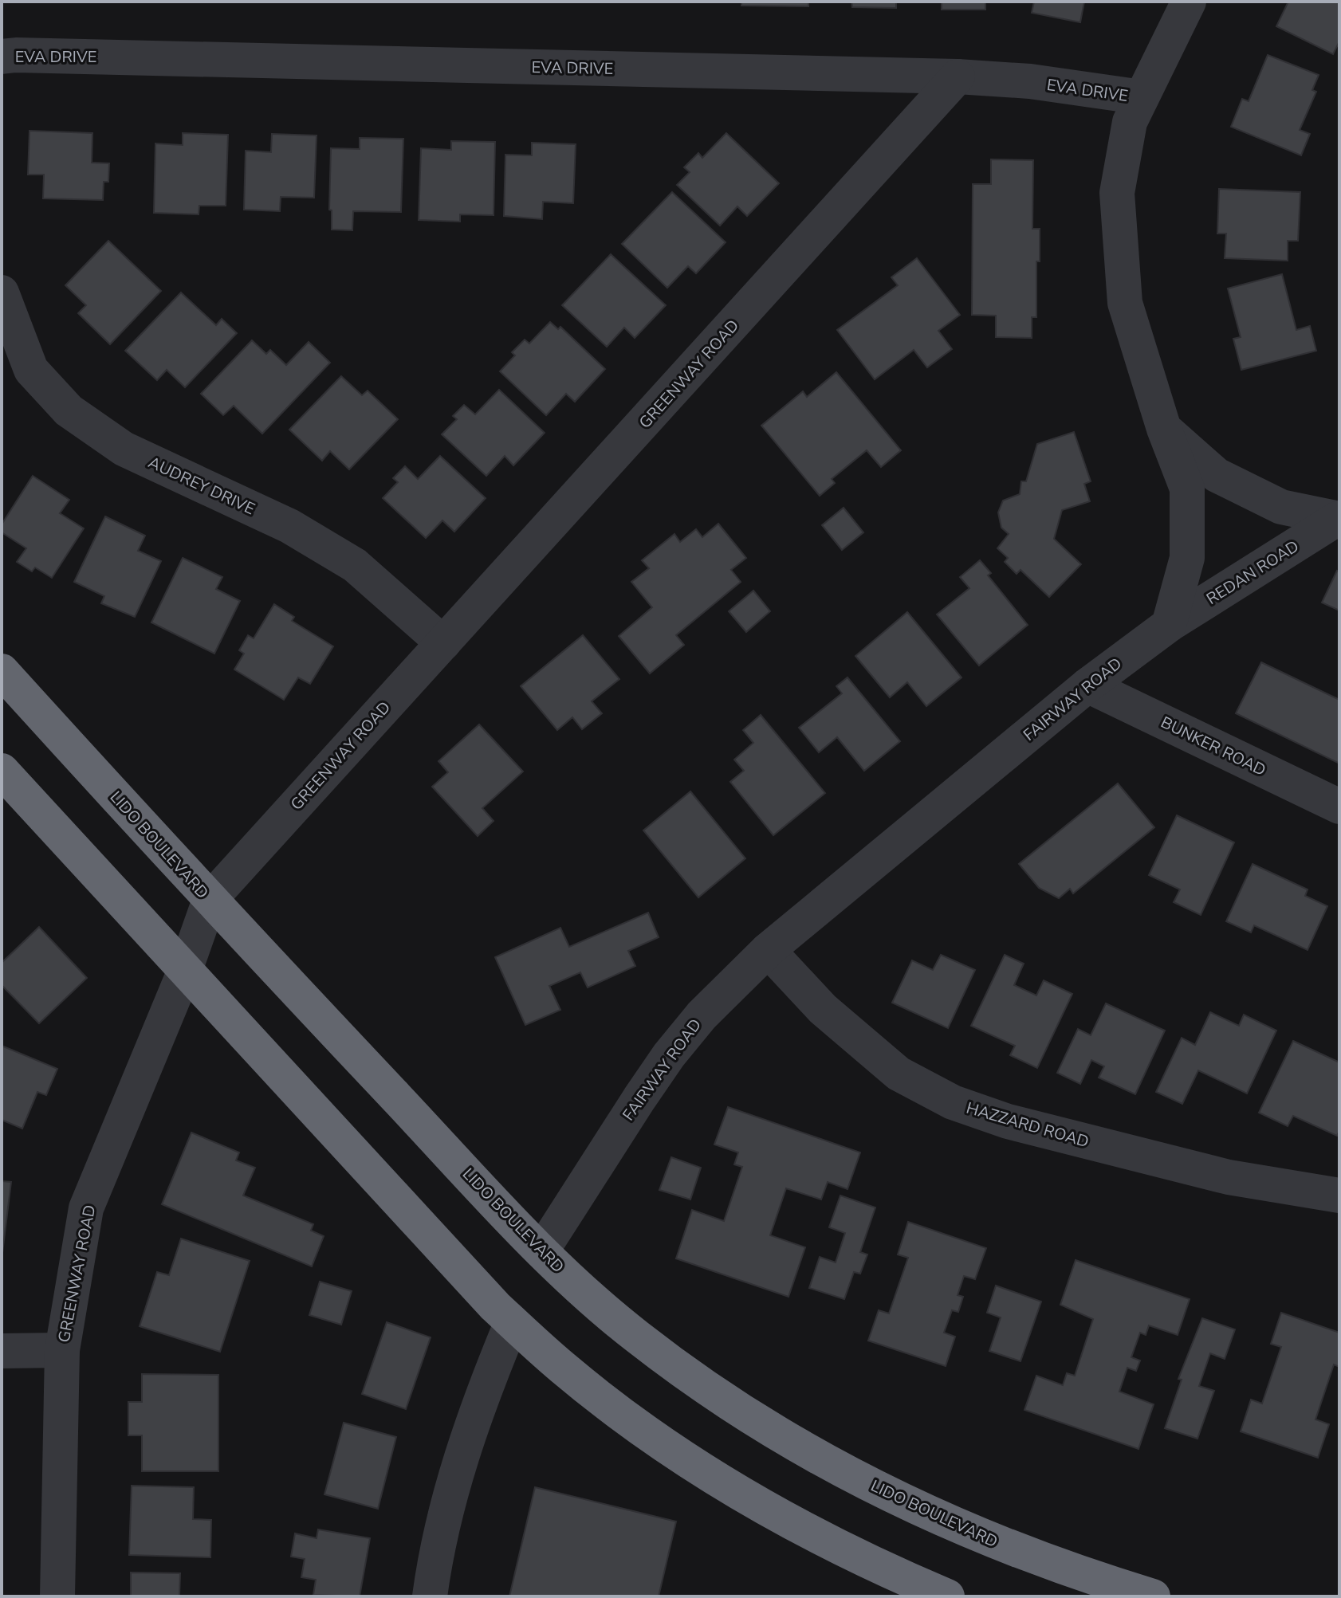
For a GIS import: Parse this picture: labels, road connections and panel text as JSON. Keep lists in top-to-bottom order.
{
  "streets": {
    "highway": ["LIDO BOULEVARD"],
    "street": [
      "EVA DRIVE",
      "GREENWAY ROAD",
      "AUDREY DRIVE",
      "REDAN ROAD",
      "FAIRWAY ROAD",
      "BUNKER ROAD",
      "HAZZARD ROAD"
    ]
  },
  "crossings": [
    ["EVA DRIVE", "GREENWAY ROAD"],
    ["GREENWAY ROAD", "AUDREY DRIVE"],
    ["GREENWAY ROAD", "LIDO BOULEVARD"],
    ["REDAN ROAD", "FAIRWAY ROAD"],
    ["FAIRWAY ROAD", "BUNKER ROAD"],
    ["FAIRWAY ROAD", "LIDO BOULEVARD"],
    ["FAIRWAY ROAD", "HAZZARD ROAD"]
  ]
}
